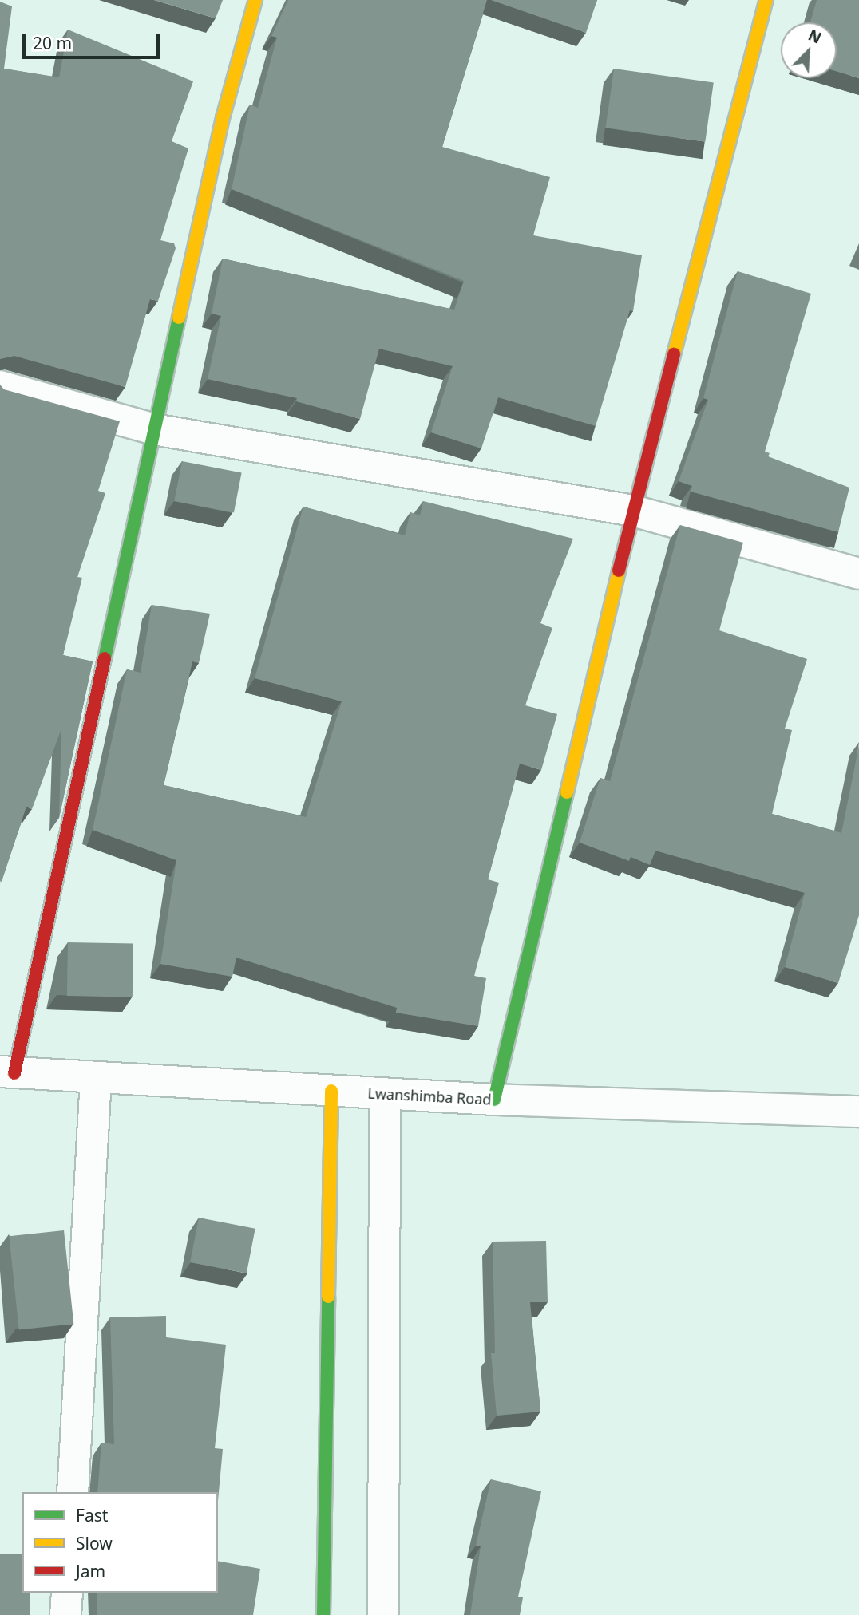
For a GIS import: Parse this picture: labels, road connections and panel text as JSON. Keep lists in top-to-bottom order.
{
  "streets": {
    "street": ["Lwanshimba Road"]
  },
  "legend": ["Fast", "Slow", "Jam"],
  "scale_bar": "20 m",
  "north": "top right"
}
